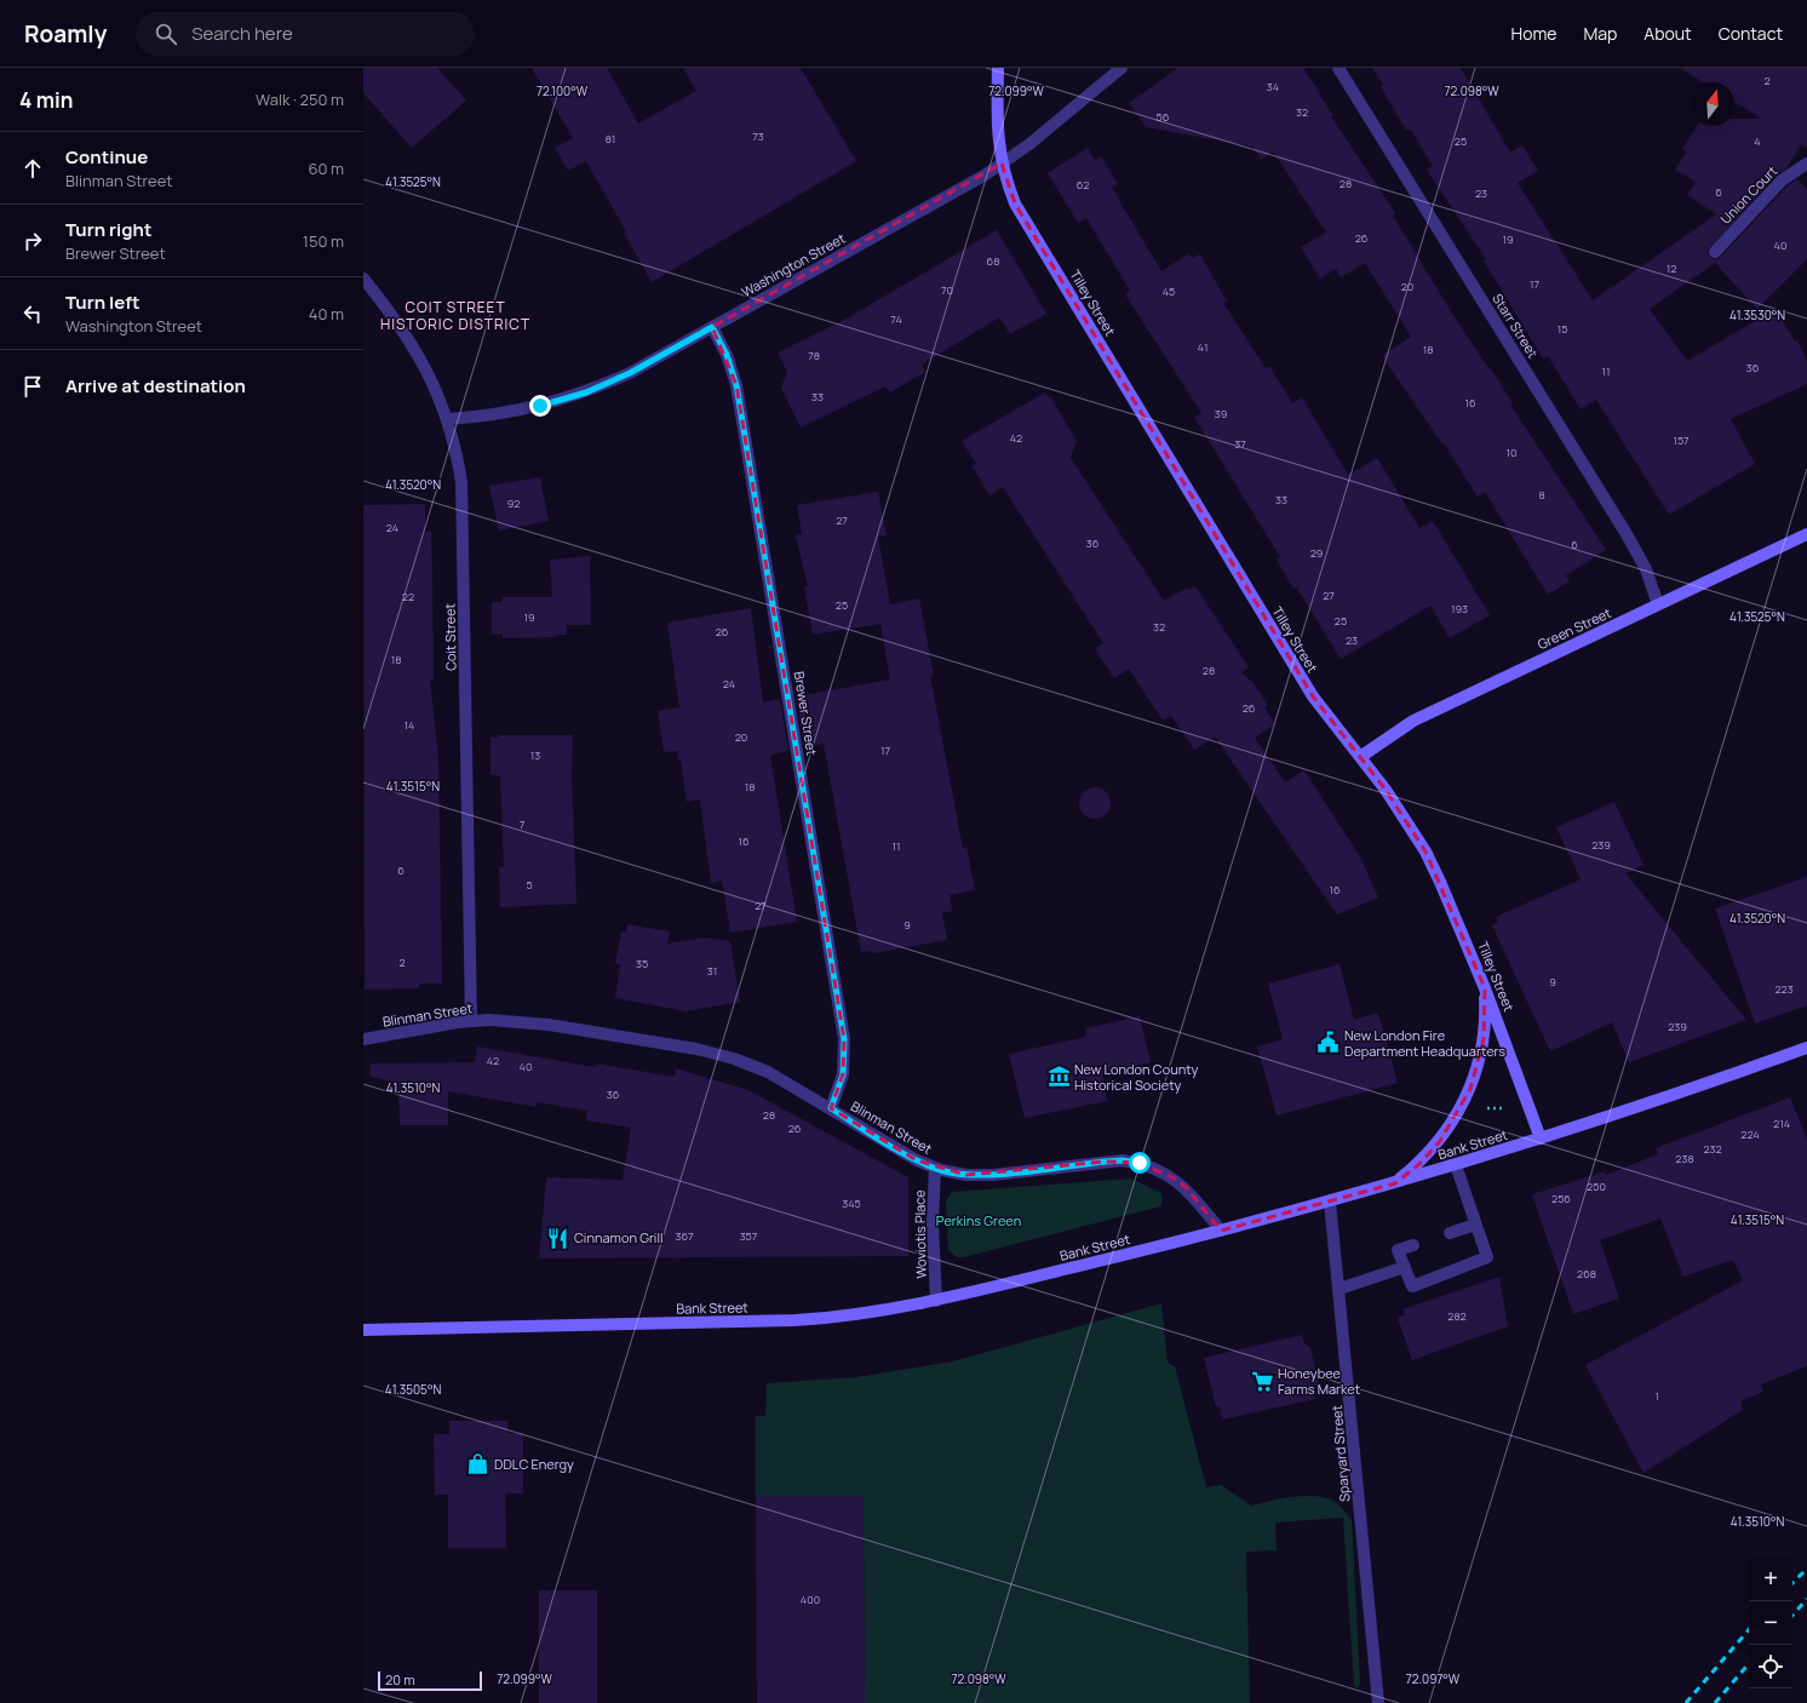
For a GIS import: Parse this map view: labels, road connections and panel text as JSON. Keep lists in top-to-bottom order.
{
  "streets": {
    "main road": ["Tilley Street", "Green Street", "Bank Street"],
    "street": [
      "Union Court",
      "Washington Street",
      "Starr Street",
      "Coit Street",
      "Brewer Street",
      "Blinman Street",
      "Woviotis Place",
      "Sparyard Street"
    ]
  },
  "crossings": [
    ["Washington Street", "Tilley Street"],
    ["Washington Street", "Coit Street"],
    ["Washington Street", "Brewer Street"],
    ["Tilley Street", "Green Street"],
    ["Tilley Street", "Bank Street"],
    ["Starr Street", "Green Street"],
    ["Coit Street", "Blinman Street"],
    ["Brewer Street", "Blinman Street"],
    ["Blinman Street", "Bank Street"],
    ["Blinman Street", "Woviotis Place"],
    ["Bank Street", "Woviotis Place"],
    ["Bank Street", "Sparyard Street"]
  ],
  "districts": ["COIT STREET HISTORIC DISTRICT"],
  "parks": ["Perkins Green"],
  "places": {
    "public building": ["New London Fire Department Headquarters"],
    "museum": ["New London County Historical Society"],
    "restaurant": ["Cinnamon Grill"],
    "supermarket": ["Honeybee Farms Market"],
    "shop": ["DDLC Energy"]
  },
  "house_numbers": [
    "2",
    "34",
    "32",
    "56",
    "73",
    "81",
    "25",
    "4",
    "28",
    "62",
    "6",
    "23",
    "26",
    "19",
    "40",
    "68",
    "12",
    "17",
    "20",
    "70",
    "45",
    "74",
    "15",
    "41",
    "18",
    "78",
    "36",
    "11",
    "33",
    "16",
    "39",
    "42",
    "157",
    "37",
    "10",
    "8",
    "33",
    "92",
    "27",
    "24",
    "36",
    "6",
    "29",
    "27",
    "22",
    "25",
    "193",
    "19",
    "25",
    "32",
    "26",
    "23",
    "18",
    "28",
    "24",
    "26",
    "14",
    "20",
    "17",
    "13",
    "18",
    "7",
    "16",
    "239",
    "11",
    "6",
    "5",
    "16",
    "27",
    "9",
    "2",
    "35",
    "31",
    "9",
    "223",
    "239",
    "42",
    "40",
    "36",
    "28",
    "214",
    "26",
    "224",
    "232",
    "238",
    "250",
    "256",
    "345",
    "367",
    "357",
    "268",
    "282",
    "1",
    "400"
  ],
  "scale_bar": "20 m",
  "north": "top",
  "page": {
    "header": "Roamly",
    "search": "Search here",
    "nav": [
      "Home",
      "Map",
      "About",
      "Contact"
    ],
    "heading": ["4 min", "Walk · 250 m"],
    "list": [
      ["Continue", "Blinman Street", "60 m"],
      ["Turn right", "Brewer Street", "150 m"],
      ["Turn left", "Washington Street", "40 m"],
      "Arrive at destination"
    ],
    "map_buttons": ["+", "−"],
    "scale": "20 m"
  },
  "coordinates": [
    "72.100°W",
    "72.099°W",
    "72.098°W",
    "41.3525°N",
    "41.3530°N",
    "41.3520°N",
    "41.3515°N",
    "41.3510°N",
    "41.3505°N",
    "72.097°W"
  ]
}
